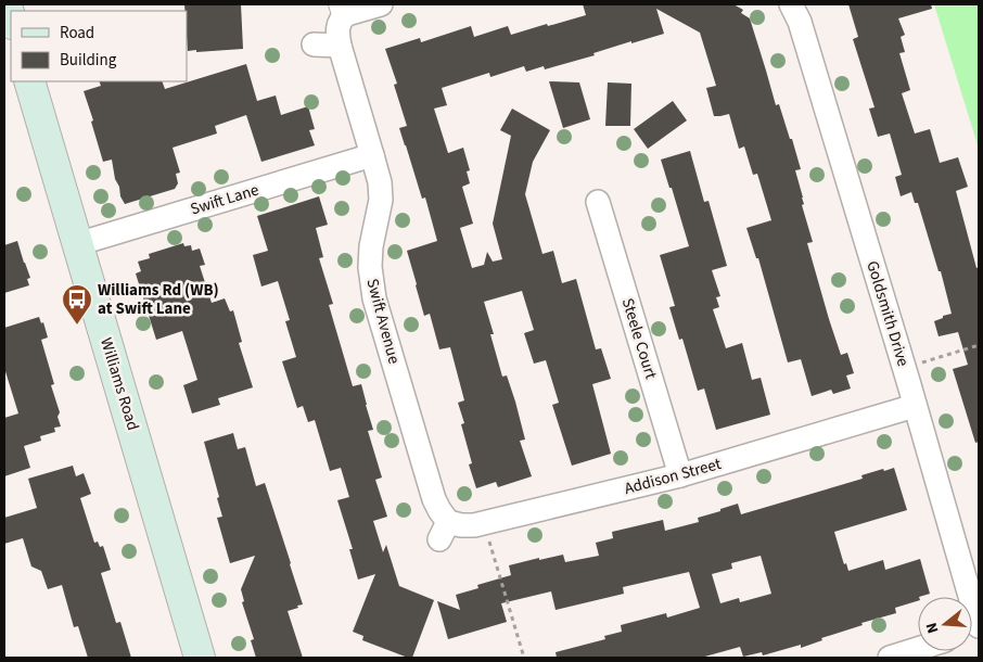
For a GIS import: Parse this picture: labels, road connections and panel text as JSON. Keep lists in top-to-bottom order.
{
  "streets": {
    "street": [
      "Swift Lane",
      "Goldsmith Drive",
      "Swift Avenue",
      "Steele Court",
      "Williams Road",
      "Addison Street"
    ]
  },
  "crossings": [
    ["Swift Lane", "Swift Avenue"],
    ["Swift Lane", "Williams Road"],
    ["Goldsmith Drive", "Addison Street"],
    ["Swift Avenue", "Addison Street"],
    ["Steele Court", "Addison Street"]
  ],
  "places": {
    "bus stop": ["Williams Rd (WB) at Swift Lane"]
  },
  "legend": ["Road", "Building"],
  "north": "left"
}
